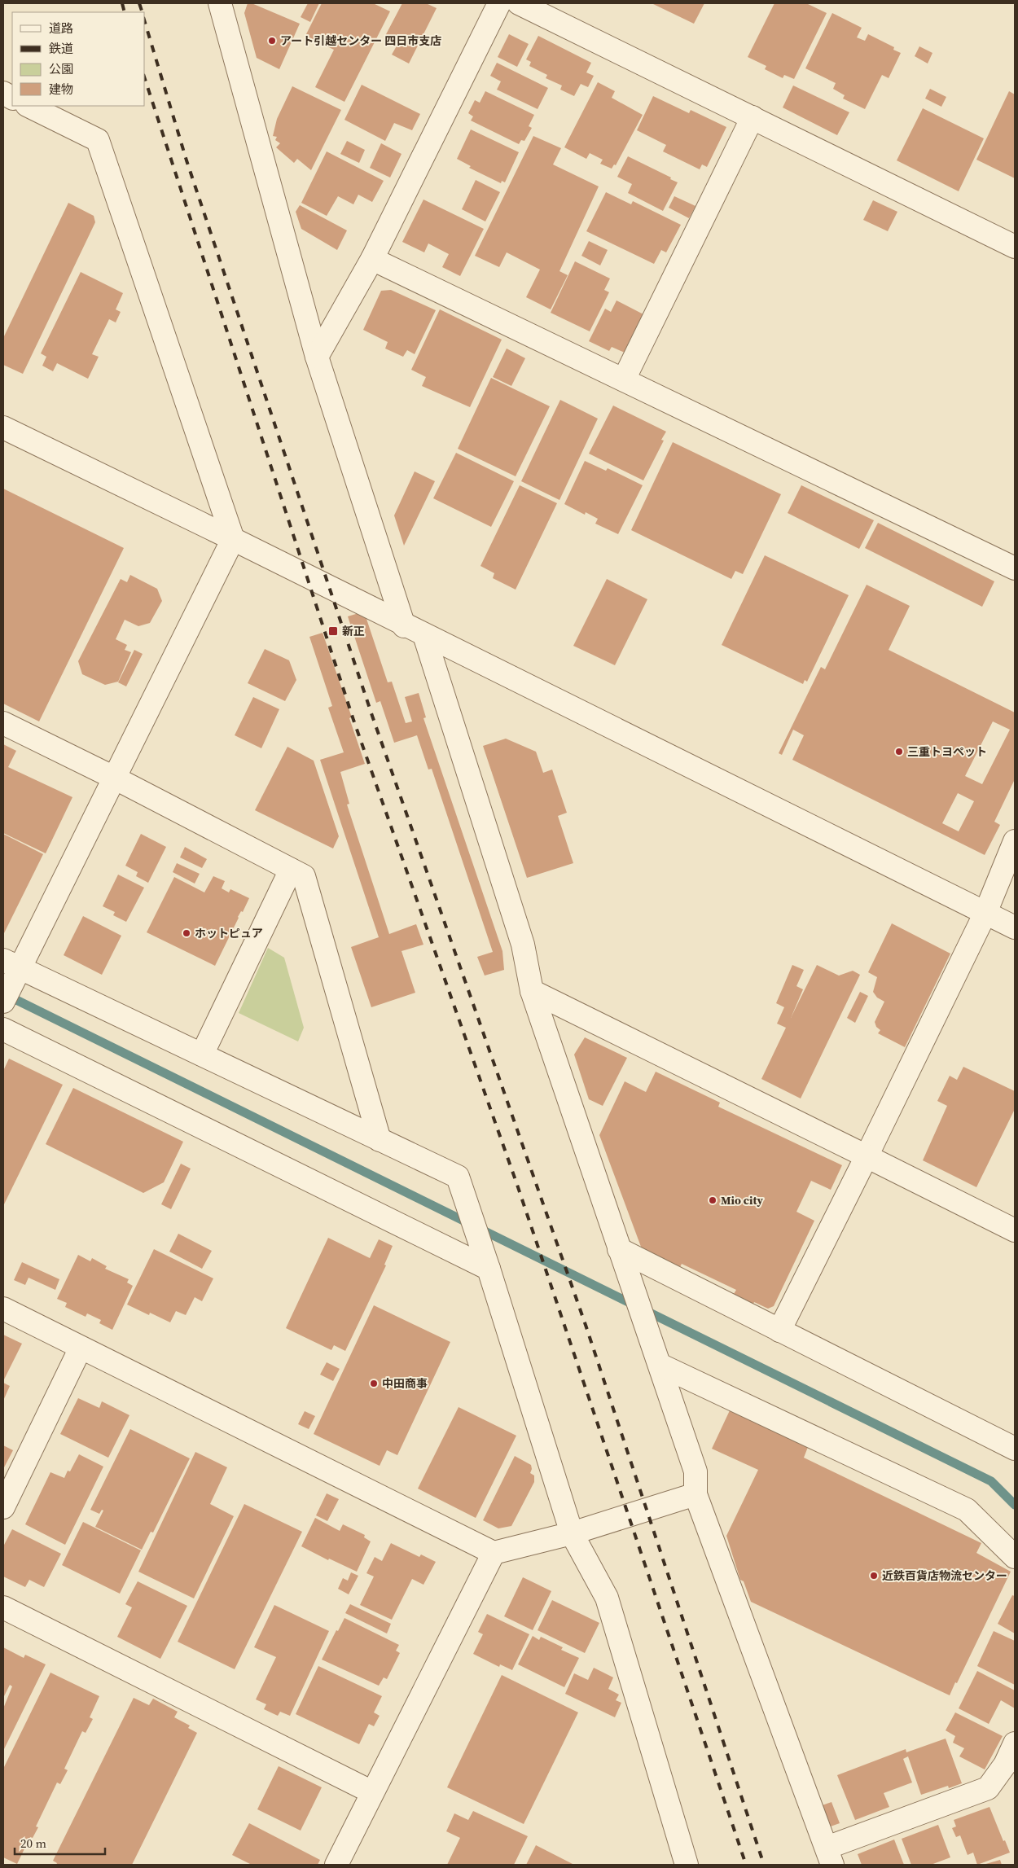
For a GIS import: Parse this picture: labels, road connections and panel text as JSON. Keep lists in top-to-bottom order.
{
  "places": {
    "other": [
      "アート引越センター 四日市支店",
      "三重トヨペット",
      "ホットピュア",
      "Mio city",
      "中田商事",
      "近鉄百貨店物流センター"
    ],
    "transit": ["新正"]
  },
  "legend": [
    "道路",
    "鉄道",
    "公園",
    "建物"
  ],
  "scale_bar": "20 m"
}
